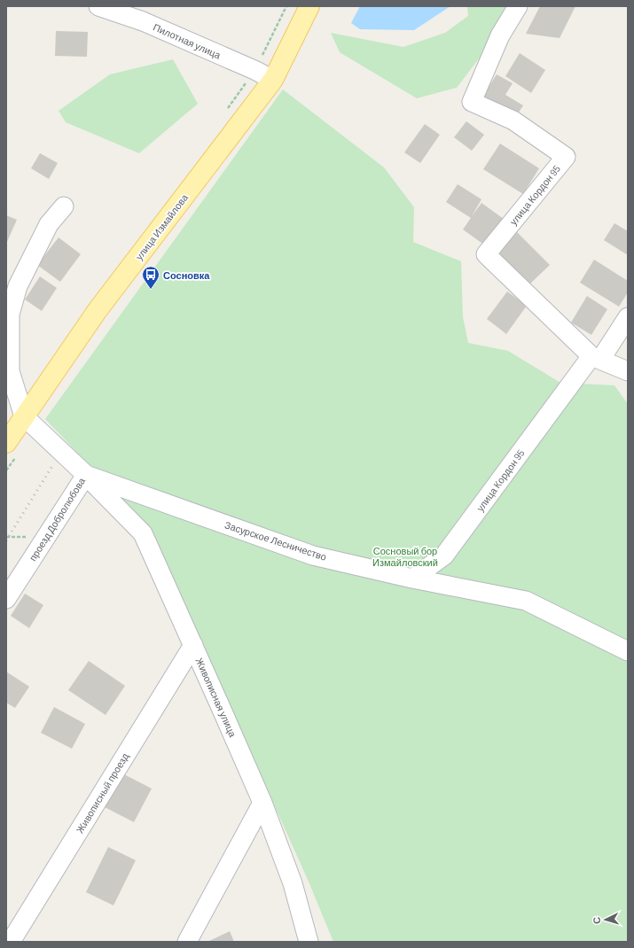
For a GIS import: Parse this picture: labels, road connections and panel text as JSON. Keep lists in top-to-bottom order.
{
  "streets": {
    "main road": ["улица Измайлова"],
    "street": [
      "Пилотная улица",
      "улица Кордон 95",
      "проезд Добролюбова",
      "Засурское Лесничество",
      "Живописная улица",
      "Живописный проезд"
    ]
  },
  "crossings": [
    ["Пилотная улица", "улица Измайлова"],
    ["улица Кордон 95", "Засурское Лесничество"],
    ["улица Измайлова", "проезд Добролюбова"],
    ["проезд Добролюбова", "Засурское Лесничество"],
    ["проезд Добролюбова", "Живописная улица"],
    ["Засурское Лесничество", "Живописная улица"],
    ["Живописная улица", "Живописный проезд"]
  ],
  "parks": ["Сосновый бор Измайловский"],
  "places": {
    "bus stop": ["Сосновка"]
  },
  "north": "left"
}
